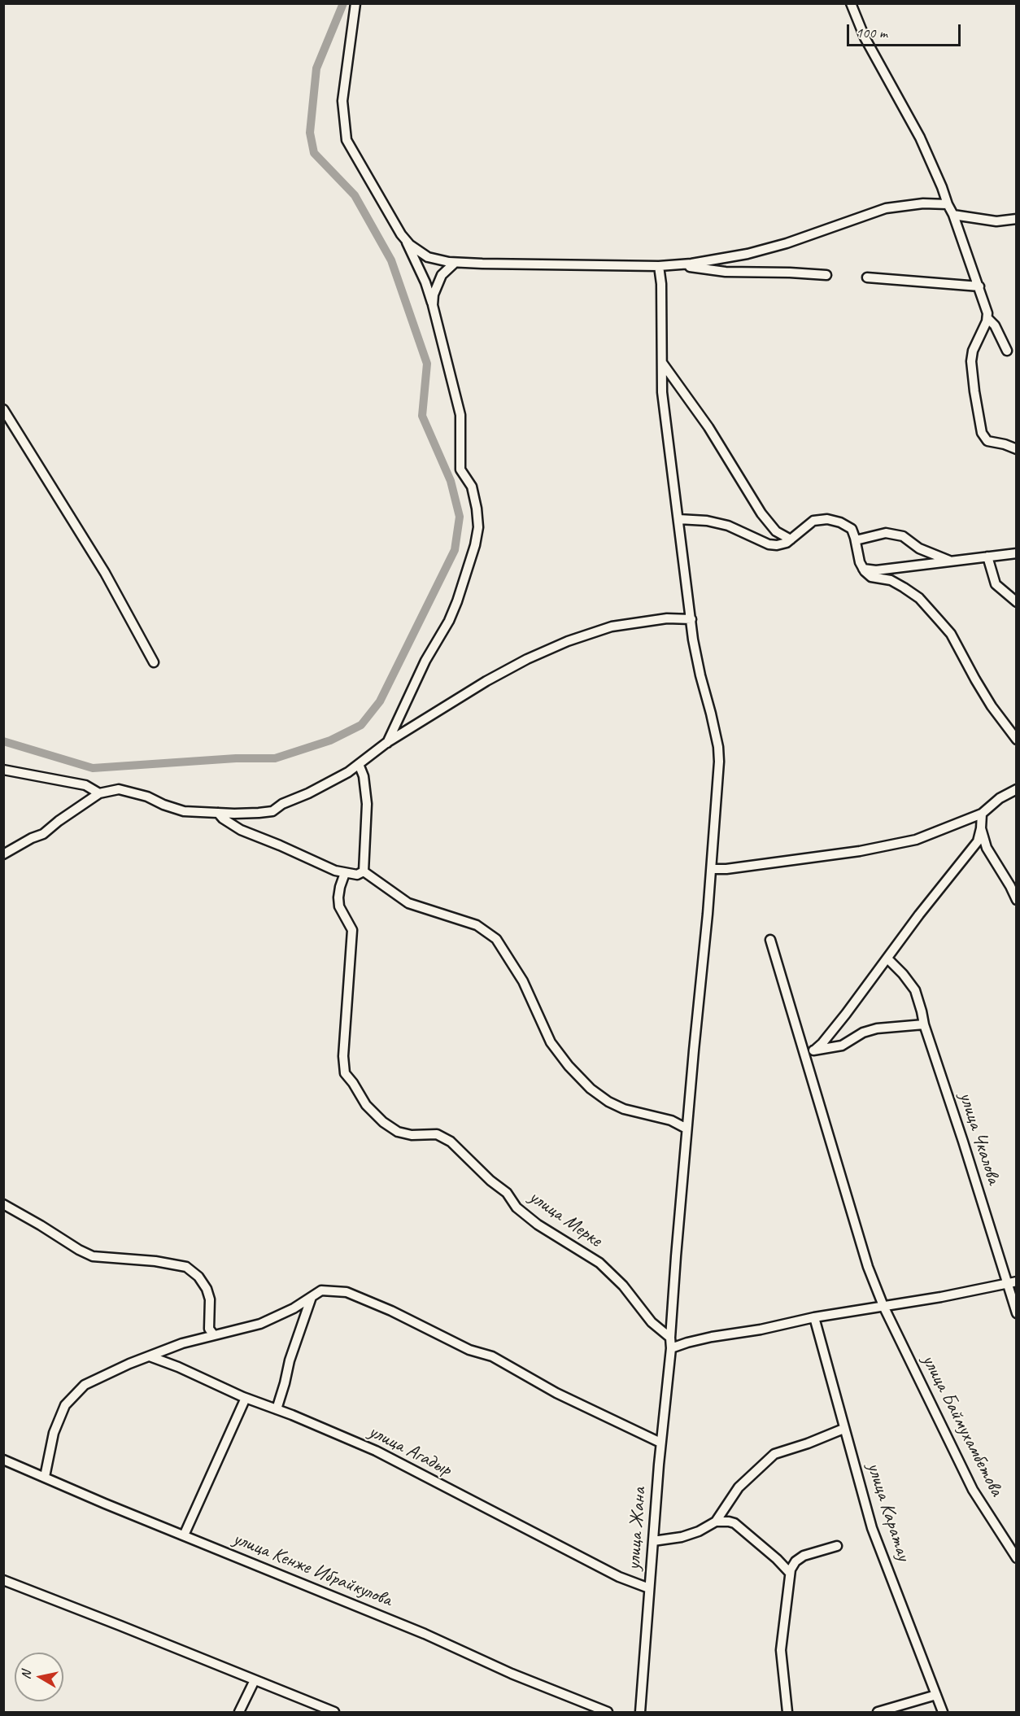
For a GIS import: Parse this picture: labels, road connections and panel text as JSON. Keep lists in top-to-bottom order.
{
  "streets": {
    "street": [
      "улица Чкалова",
      "улица Мерке",
      "улица Баймухамбетова",
      "улица Агадыр",
      "улица Каратау",
      "улица Жана",
      "улица Кенже Ибрайкулова"
    ]
  },
  "crossings": [
    ["улица Мерке", "улица Жана"],
    ["улица Агадыр", "улица Жана"]
  ],
  "scale_bar": "100 m",
  "north": "left"
}
